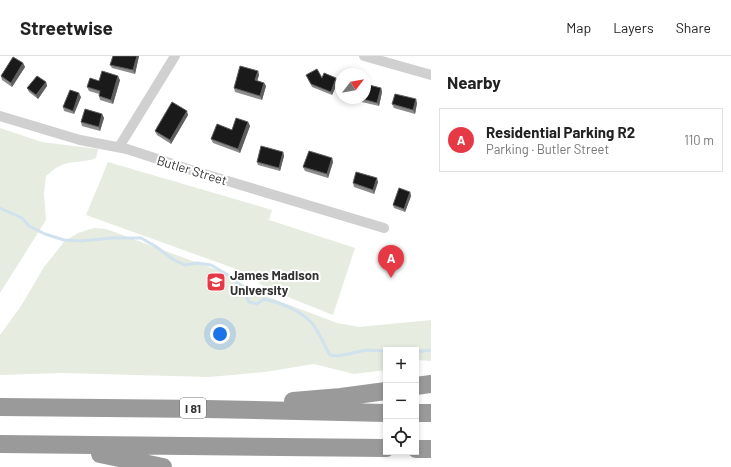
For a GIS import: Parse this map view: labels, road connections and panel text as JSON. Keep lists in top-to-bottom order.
{
  "streets": {
    "highway": ["I 81"],
    "street": ["Butler Street"]
  },
  "places": {
    "school or university": ["James Madison University"]
  },
  "north": "top right",
  "page": {
    "header": "Streetwise",
    "nav": ["Map", "Layers", "Share"],
    "heading": "Nearby",
    "list": [
      {
        "mark": "A",
        "name": "Residential Parking R2",
        "note": "Parking · Butler Street",
        "value": "110 m"
      }
    ],
    "pins": "A",
    "map_buttons": ["+", "−"]
  }
}
